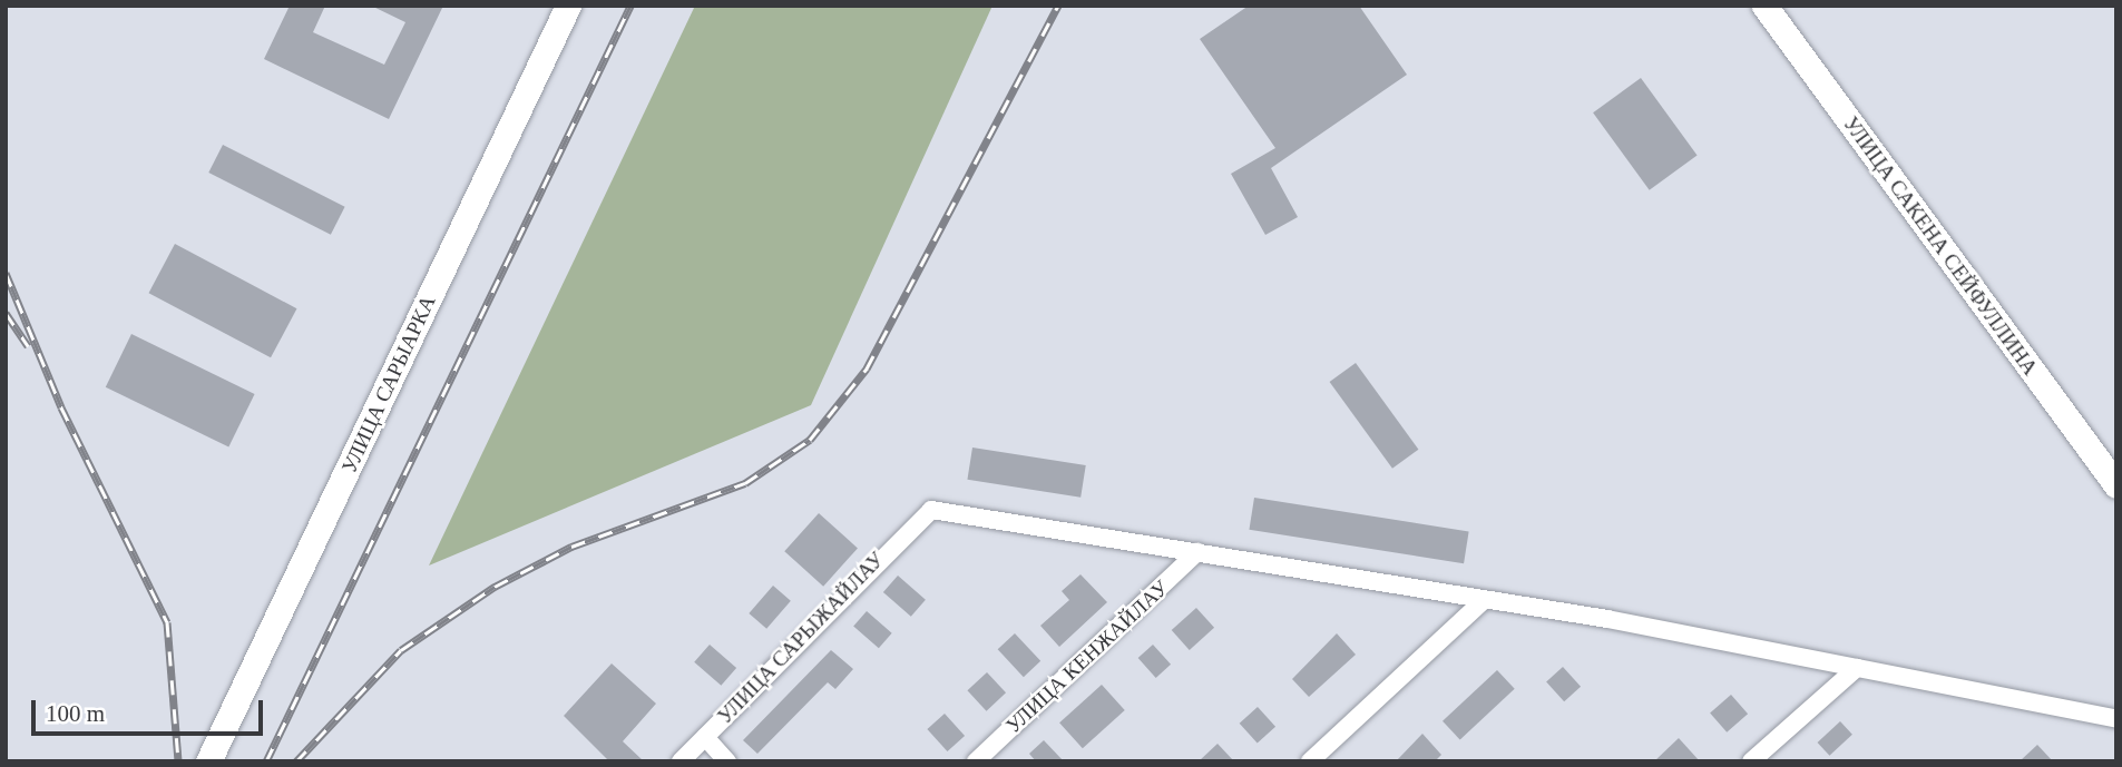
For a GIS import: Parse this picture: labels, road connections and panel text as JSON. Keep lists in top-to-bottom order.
{
  "streets": {
    "main road": ["УЛИЦА САКЕНА СЕЙФУЛЛИНА", "УЛИЦА САРЫАРКА"],
    "street": ["УЛИЦА САРЫЖАЙЛАУ", "УЛИЦА КЕНЖАЙЛАУ"]
  },
  "crossings": [
    ["УЛИЦА САРЫЖАЙЛАУ", "УЛИЦА КЕНЖАЙЛАУ"]
  ],
  "scale_bar": "100 m"
}
